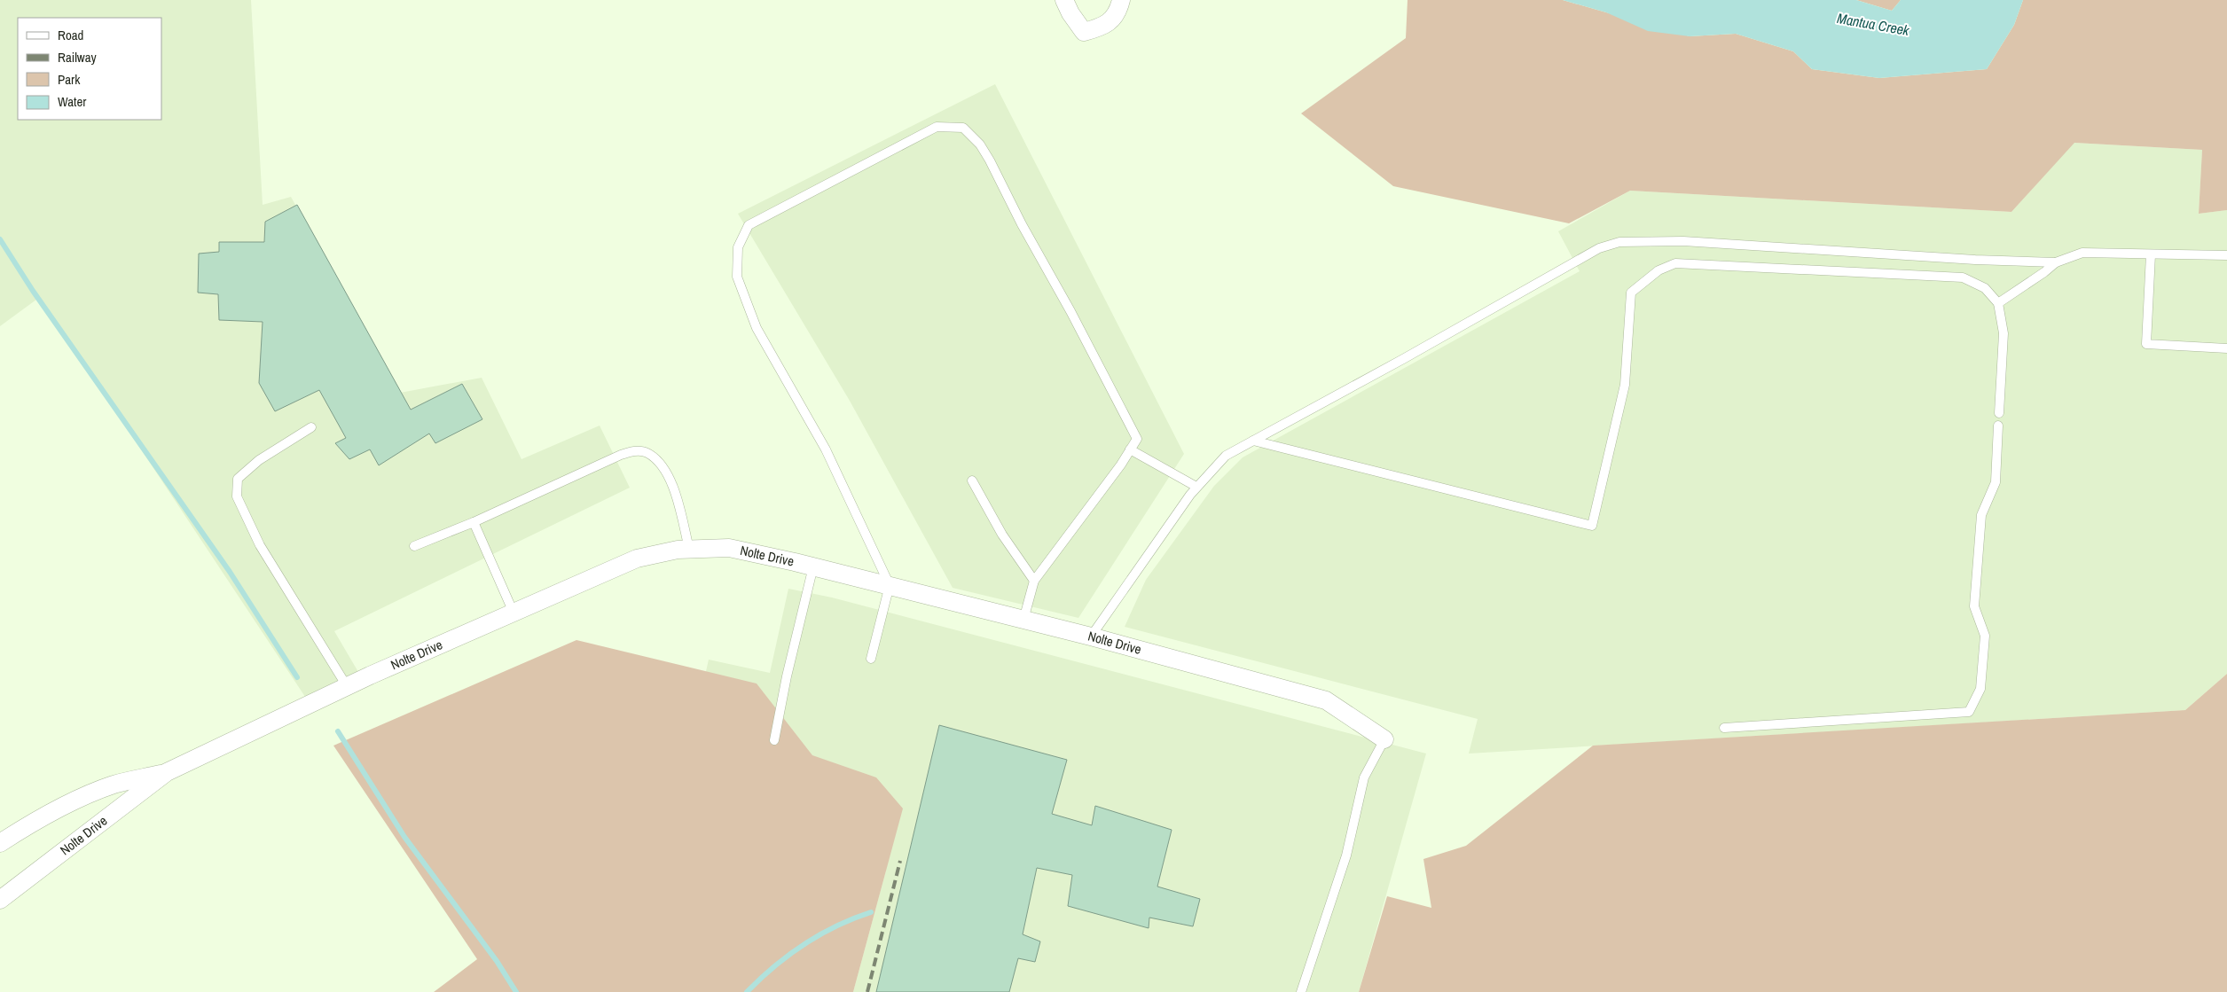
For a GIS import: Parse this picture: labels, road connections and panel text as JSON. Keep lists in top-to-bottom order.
{
  "streets": {
    "street": ["Nolte Drive"]
  },
  "water": ["Mantua Creek"],
  "legend": [
    "Road",
    "Railway",
    "Park",
    "Water"
  ]
}
